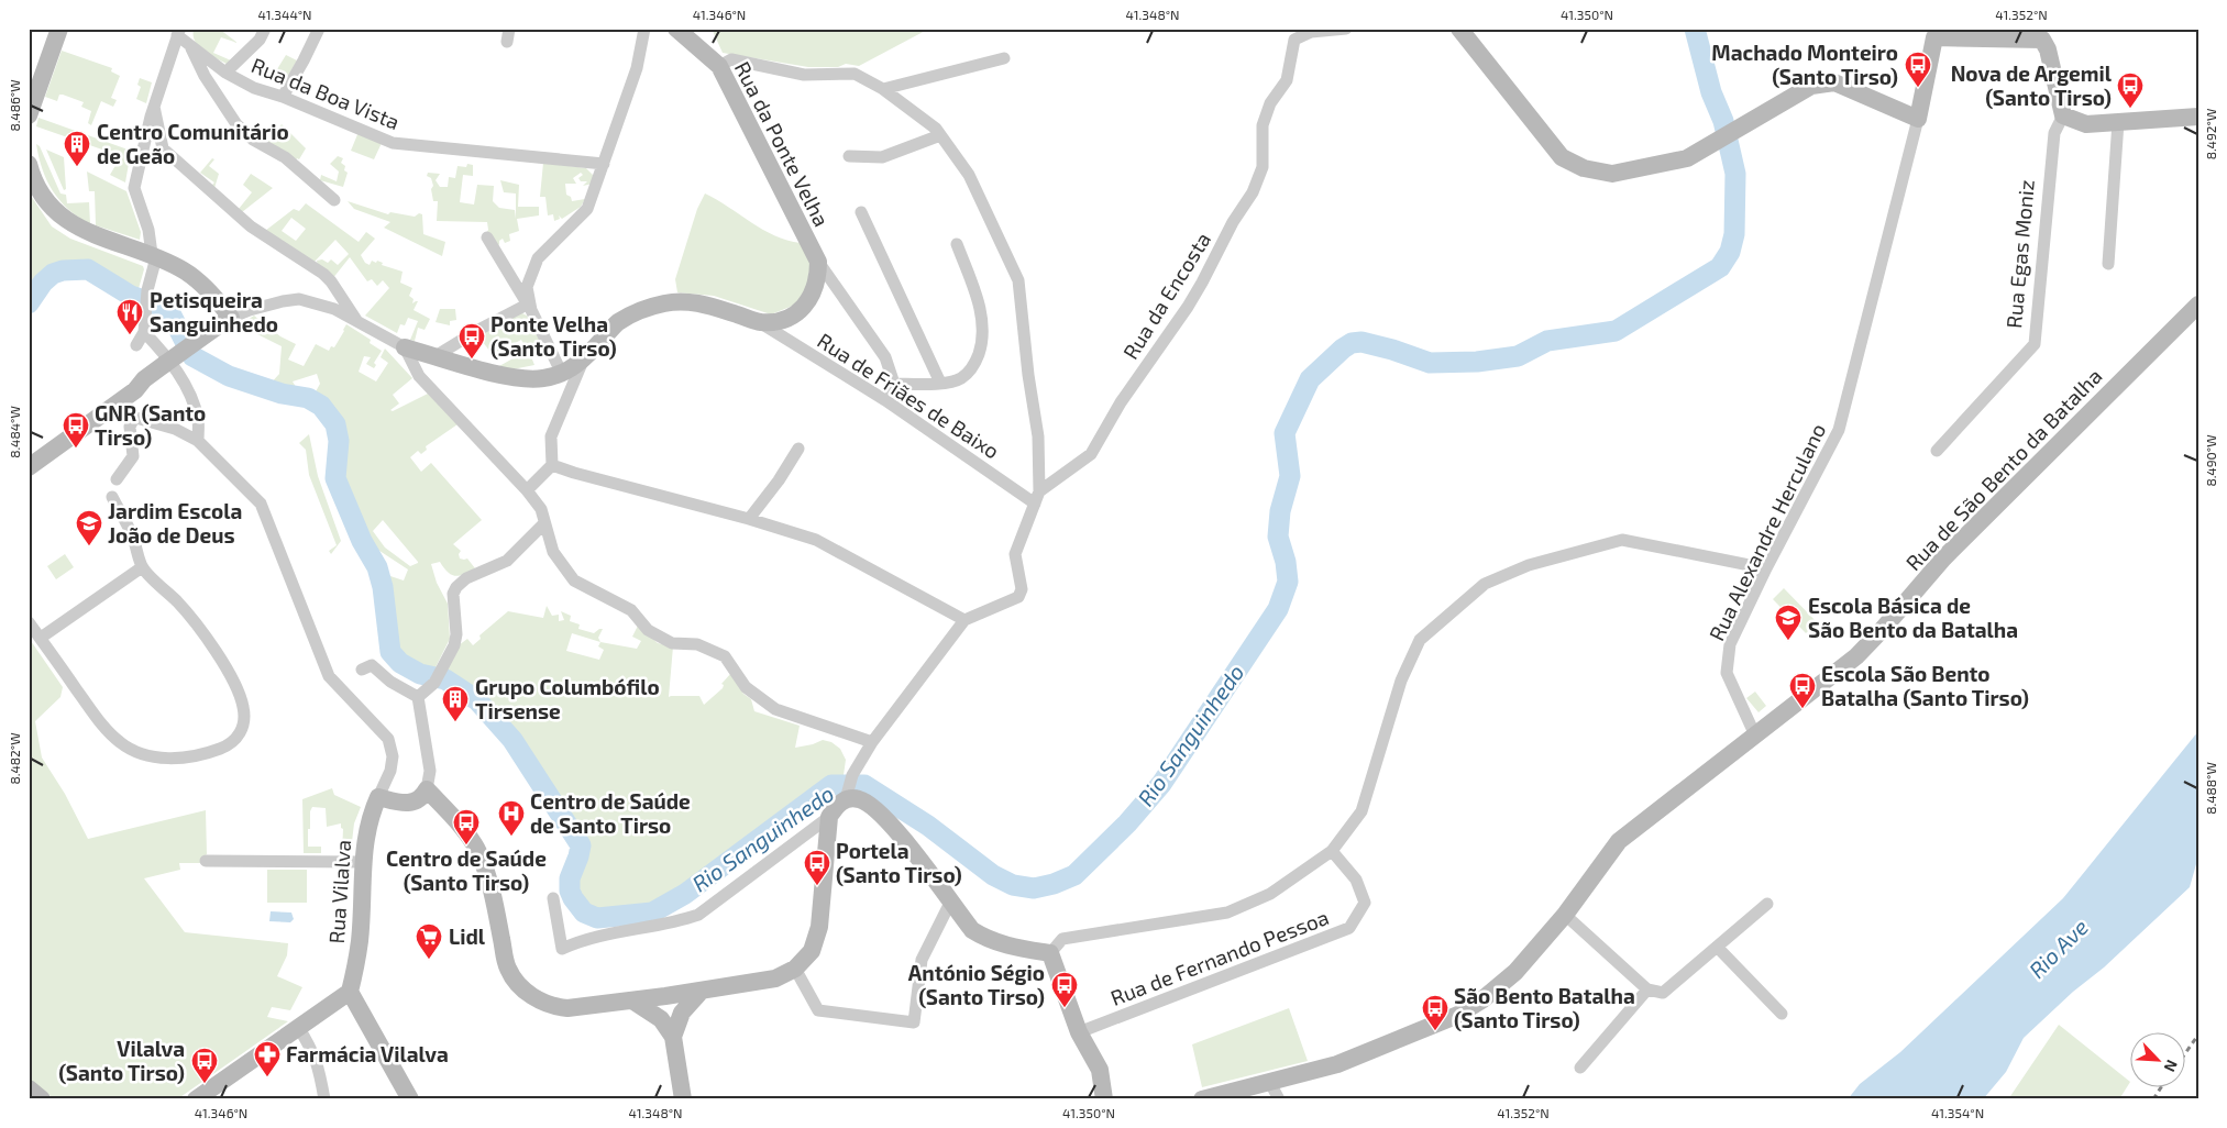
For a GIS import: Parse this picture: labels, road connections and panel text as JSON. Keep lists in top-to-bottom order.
{
  "streets": {
    "street": [
      "Rua da Boa Vista",
      "Rua da Ponte Velha",
      "Rua Egas Moniz",
      "Rua da Encosta",
      "Rua de Friães de Baixo",
      "Rua de São Bento da Batalha",
      "Rua Alexandre Herculano",
      "Rua Vilalva",
      "Rua de Fernando Pessoa"
    ]
  },
  "crossings": [
    ["Rua da Encosta", "Rua de Friães de Baixo"],
    ["Rua de São Bento da Batalha", "Rua Alexandre Herculano"]
  ],
  "water": ["Rio Sanguinhedo", "Rio Ave"],
  "places": {
    "bus stop": [
      "Machado Monteiro (Santo Tirso)",
      "Nova de Argemil (Santo Tirso)",
      "Ponte Velha (Santo Tirso)",
      "GNR (Santo Tirso)",
      "Escola São Bento Batalha (Santo Tirso)",
      "Centro de Saúde (Santo Tirso)",
      "Portela (Santo Tirso)",
      "António Ségio (Santo Tirso)",
      "São Bento Batalha (Santo Tirso)",
      "Vilalva (Santo Tirso)"
    ],
    "building": ["Centro Comunitário de Geão", "Grupo Columbófilo Tirsense"],
    "restaurant": ["Petisqueira Sanguinhedo"],
    "school or university": ["Jardim Escola João de Deus", "Escola Básica de São Bento da Batalha"],
    "hospital": ["Centro de Saúde de Santo Tirso"],
    "supermarket": ["Lidl"],
    "pharmacy": ["Farmácia Vilalva"]
  },
  "north": "bottom right",
  "coordinates": [
    "41.344°N",
    "41.346°N",
    "41.348°N",
    "41.350°N",
    "41.352°N",
    "8.486°W",
    "8.492°W",
    "8.484°W",
    "8.490°W",
    "8.482°W",
    "8.488°W",
    "41.354°N"
  ]
}
